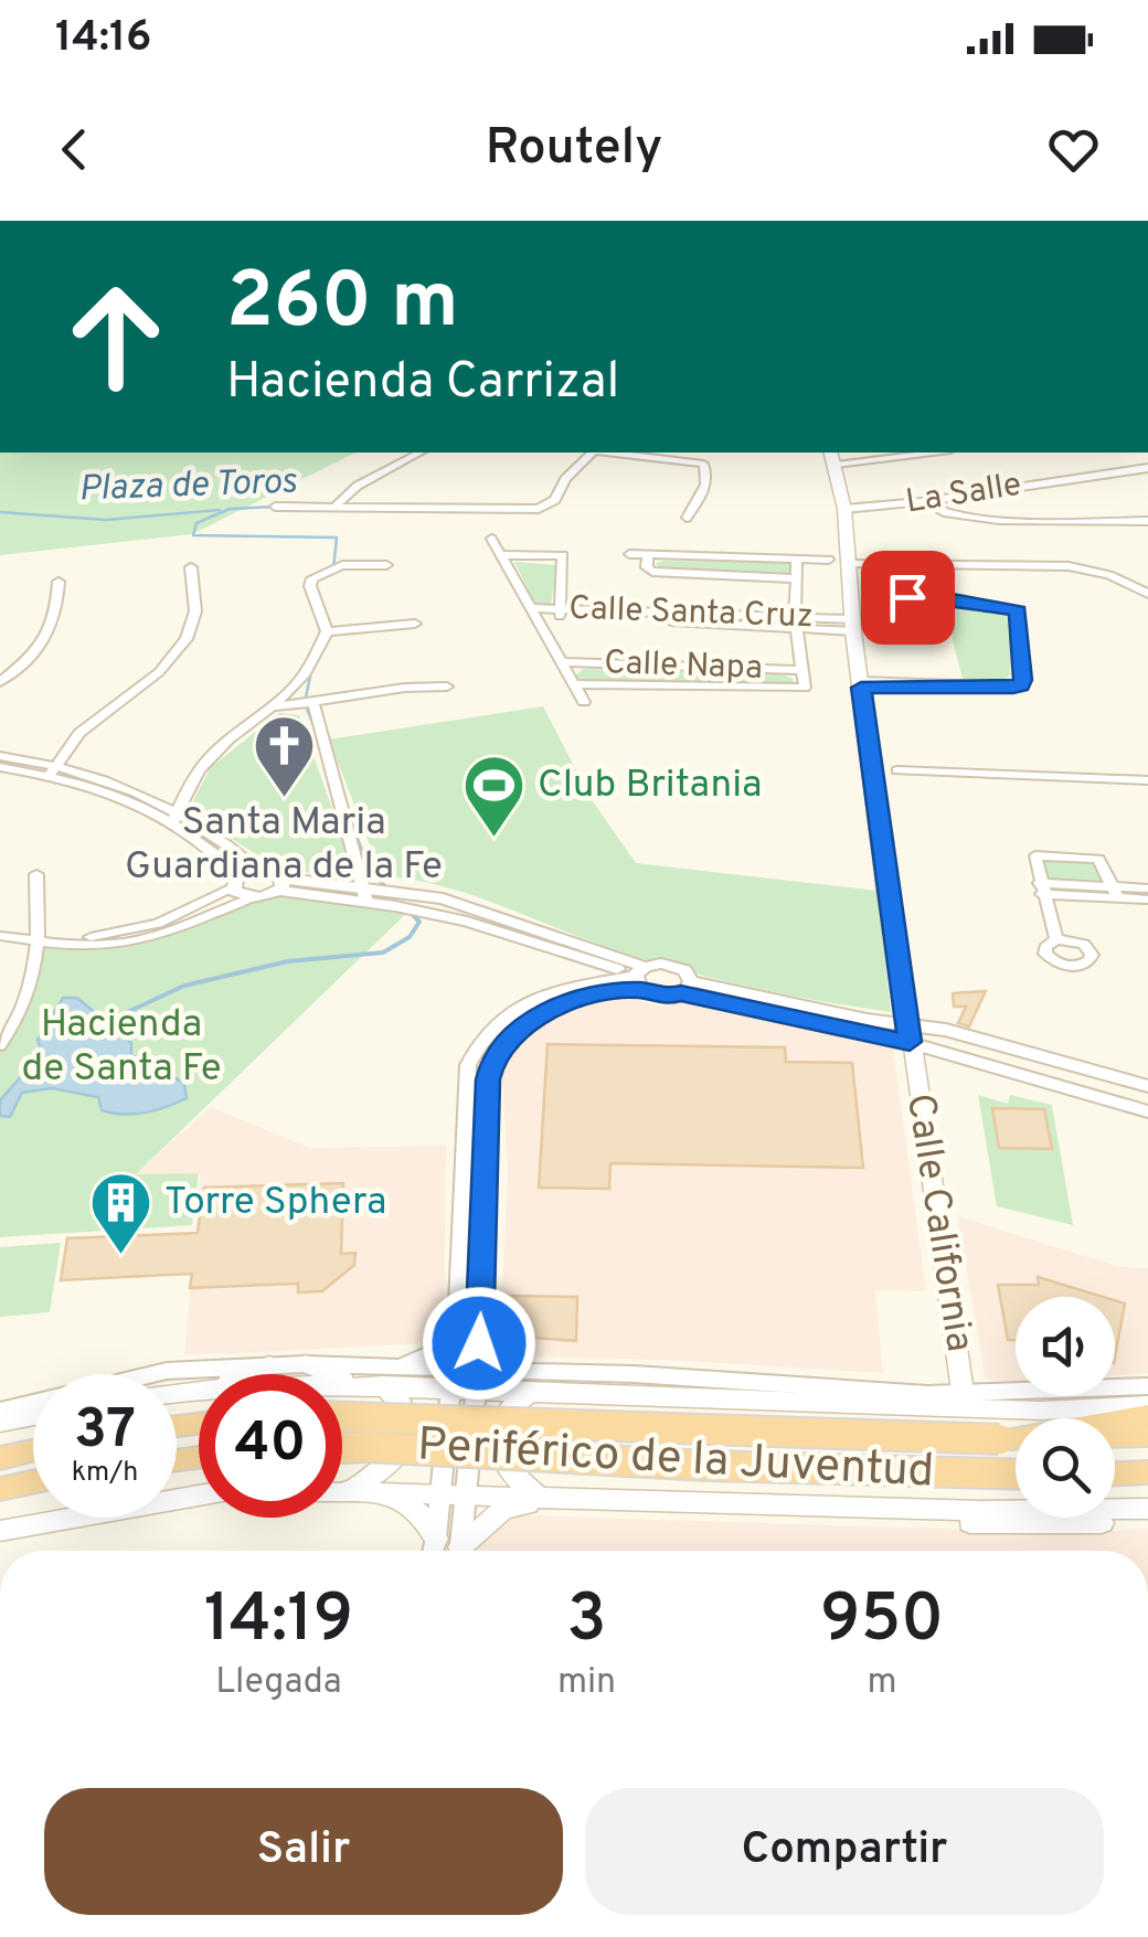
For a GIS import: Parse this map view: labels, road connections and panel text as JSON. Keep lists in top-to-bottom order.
{
  "streets": {
    "highway": ["Periférico de la Juventud"],
    "main road": ["Calle California"],
    "street": ["La Salle", "Calle Santa Cruz", "Calle Napa"]
  },
  "crossings": [
    ["La Salle", "Calle California"],
    ["Calle Santa Cruz", "Calle California"]
  ],
  "water": ["Plaza de Toros"],
  "parks": ["Hacienda de Santa Fe"],
  "places": {
    "church": ["Santa Maria Guardiana de la Fe"],
    "sports": ["Club Britania"],
    "building": ["Torre Sphera"]
  },
  "page": {
    "status": "14:16",
    "header": "Routely",
    "turn": ["260 m", "Hacienda Carrizal"],
    "speed": "37 km/h",
    "limit": "40",
    "eta": [
      "14:19",
      "Llegada",
      "3",
      "min",
      "950",
      "m"
    ],
    "buttons": ["Salir", "Compartir"]
  }
}
